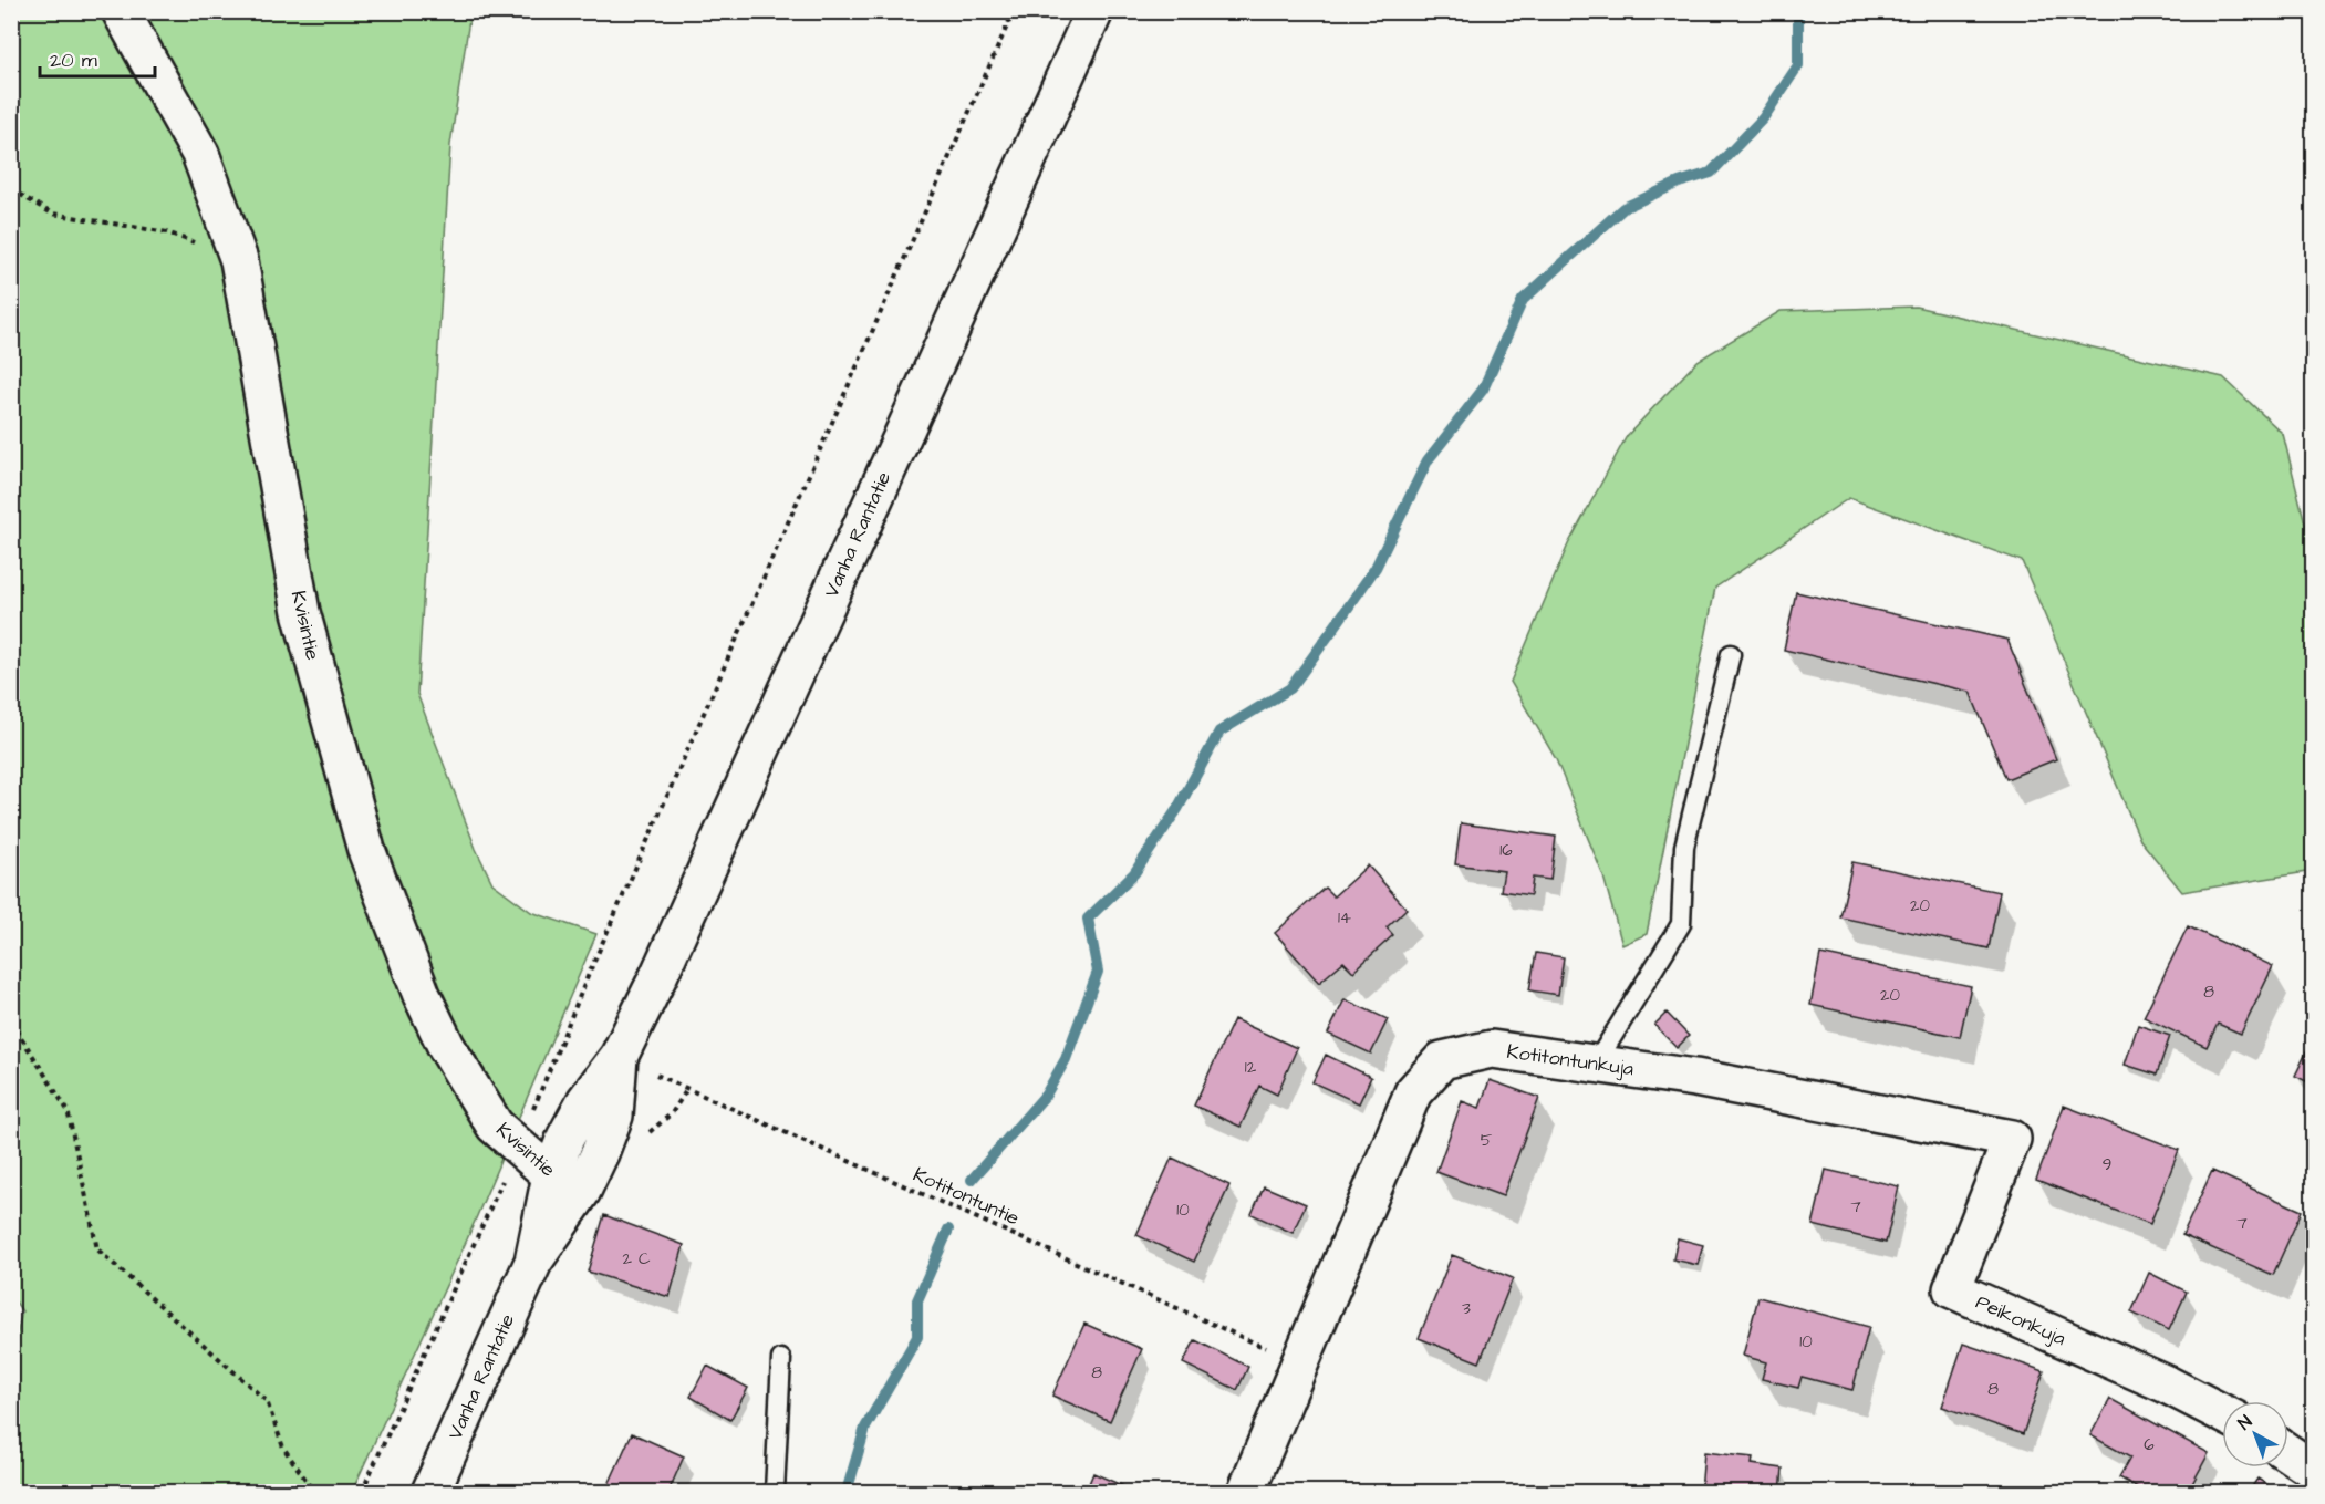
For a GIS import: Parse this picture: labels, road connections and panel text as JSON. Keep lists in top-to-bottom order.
{
  "streets": {
    "street": [
      "Vanha Rantatie",
      "Kvisintie",
      "Kotitontunkuja",
      "Peikonkuja"
    ],
    "path": ["Kotitontuntie"]
  },
  "crossings": [
    ["Vanha Rantatie", "Kvisintie"],
    ["Vanha Rantatie", "Kotitontuntie"],
    ["Kotitontunkuja", "Kotitontuntie"],
    ["Kotitontunkuja", "Peikonkuja"]
  ],
  "house_numbers": [
    "16",
    "20",
    "14",
    "8",
    "20",
    "12",
    "5",
    "9",
    "7",
    "10",
    "7",
    "2 C",
    "3",
    "10",
    "8",
    "8",
    "6"
  ],
  "scale_bar": "20 m",
  "north": "top left"
}
